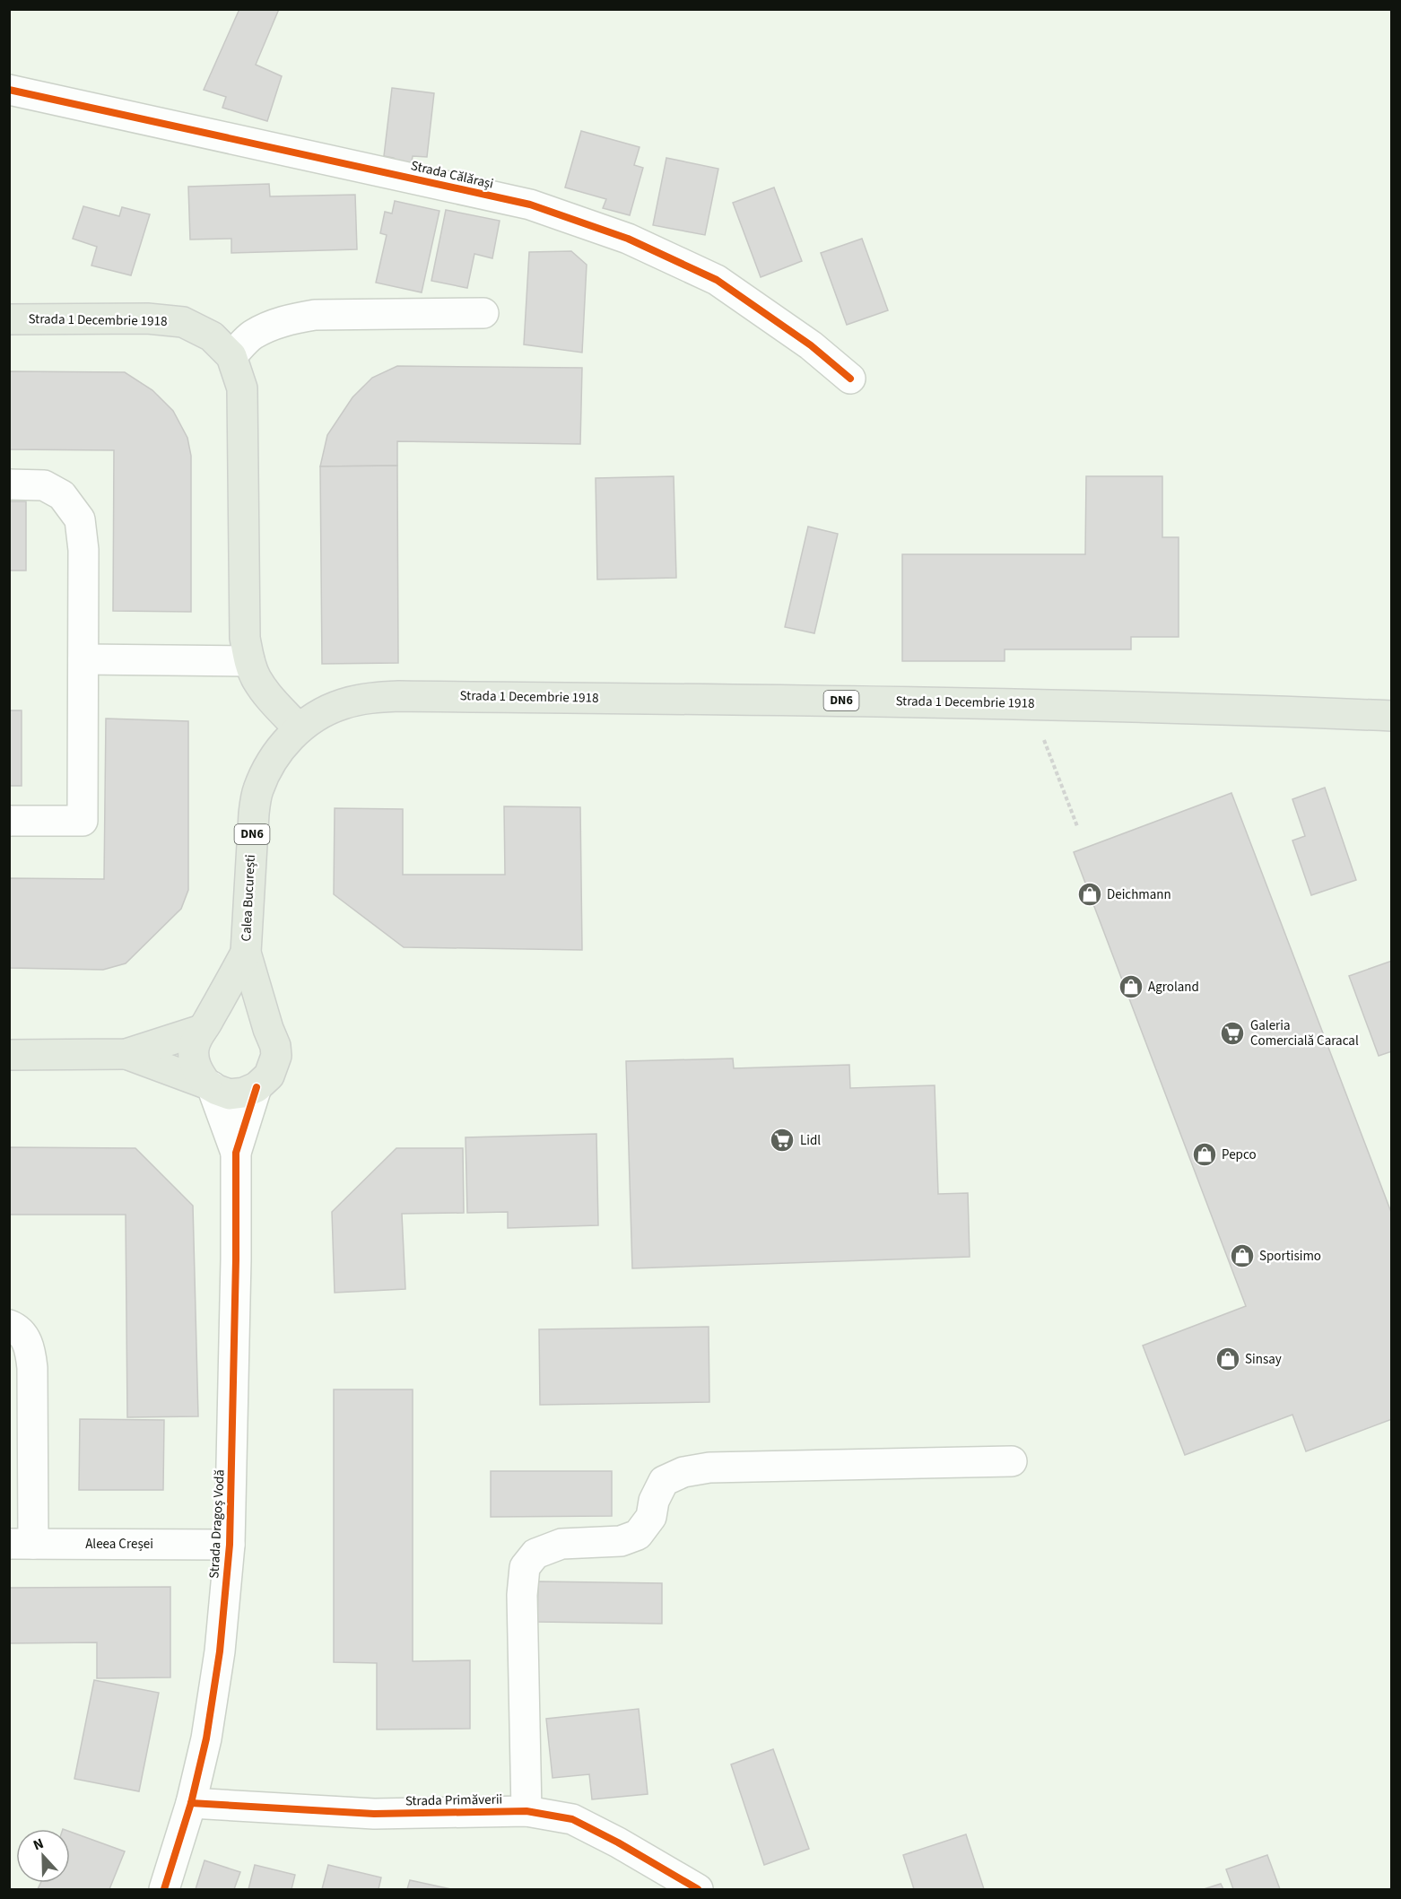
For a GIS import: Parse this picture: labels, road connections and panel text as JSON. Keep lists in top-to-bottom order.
{
  "streets": {
    "main road": ["Strada 1 Decembrie 1918", "DN6", "Calea București"],
    "street": [
      "Strada Călărași",
      "Strada Dragoș Vodă",
      "Aleea Creșei",
      "Strada Primăverii"
    ]
  },
  "crossings": [
    ["Strada 1 Decembrie 1918", "Calea București"],
    ["Strada Dragoș Vodă", "Aleea Creșei"],
    ["Strada Dragoș Vodă", "Strada Primăverii"]
  ],
  "places": {
    "shop": [
      "Deichmann",
      "Agroland",
      "Pepco",
      "Sportisimo",
      "Sinsay"
    ],
    "supermarket": ["Galeria Comercială Caracal", "Lidl"]
  },
  "north": "top"
}
